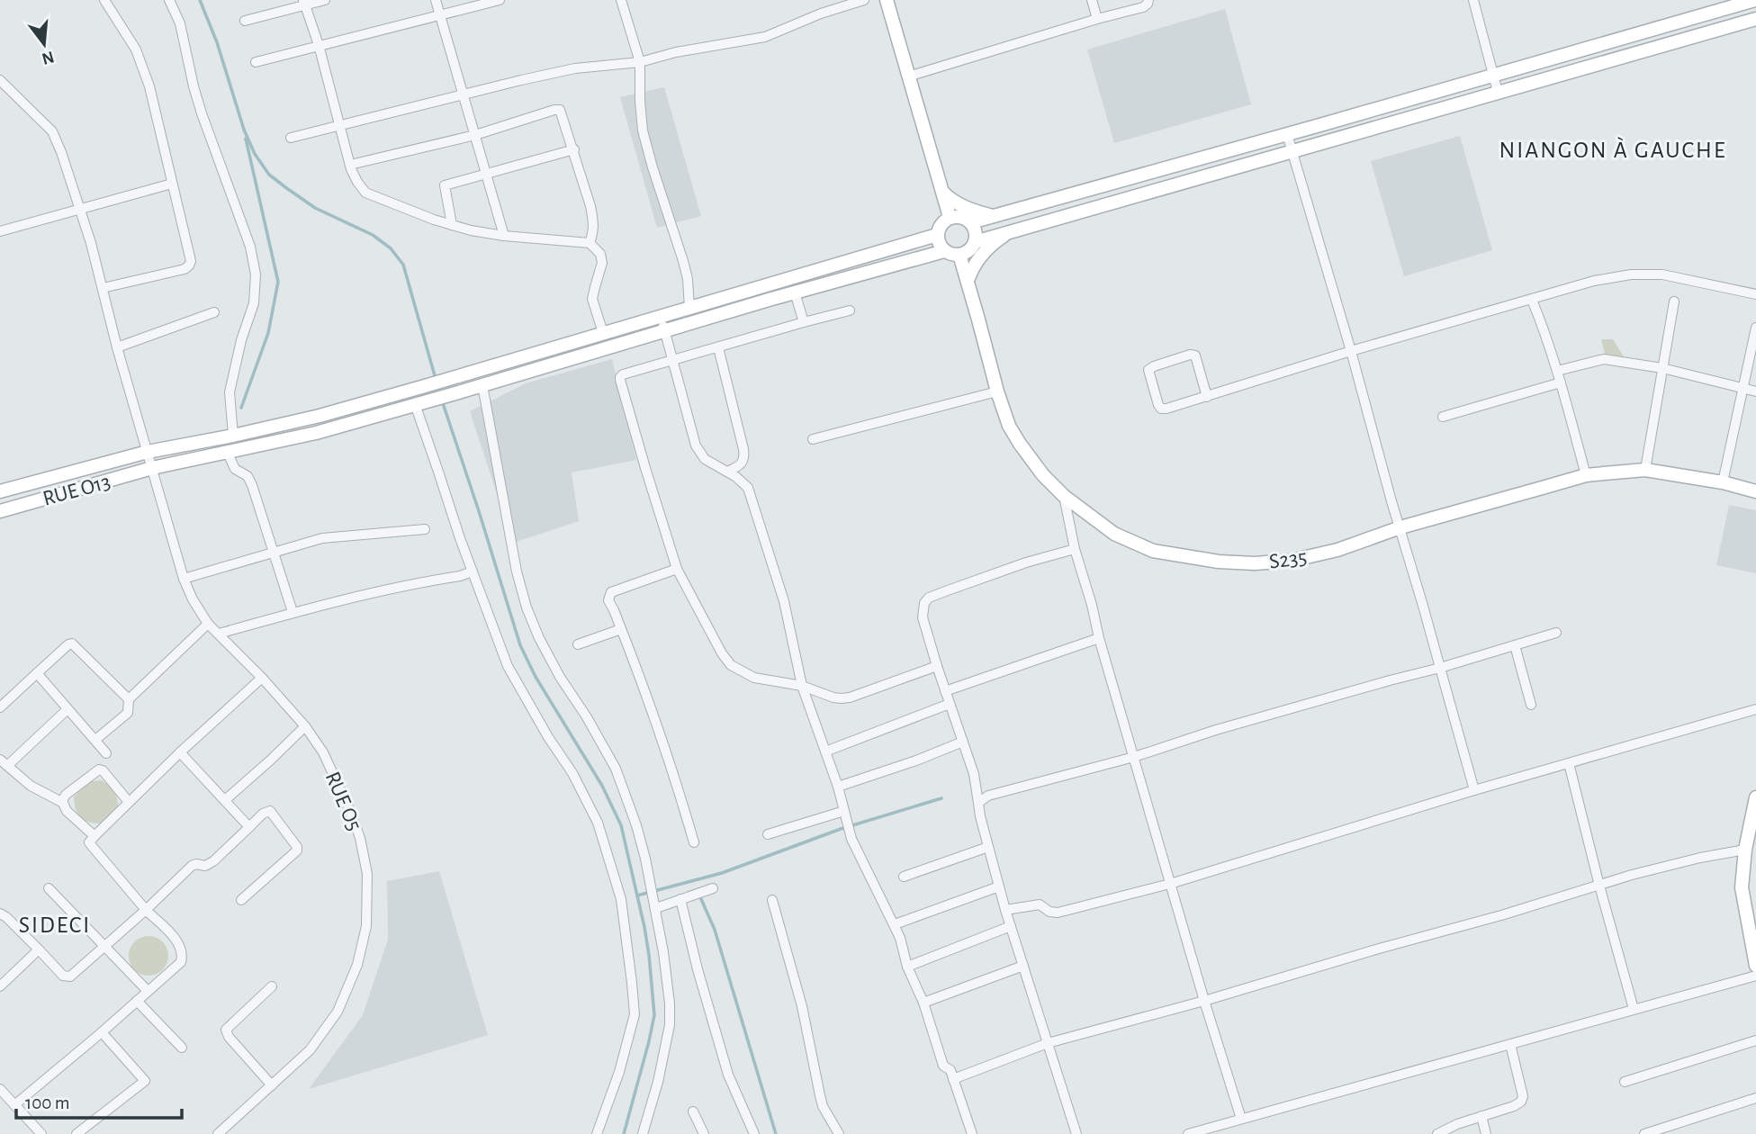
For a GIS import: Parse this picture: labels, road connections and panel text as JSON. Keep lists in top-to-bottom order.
{
  "streets": {
    "main road": ["RUE O13", "S235"],
    "street": ["RUE O5"]
  },
  "crossings": [
    ["RUE O13", "S235"],
    ["RUE O13", "RUE O5"]
  ],
  "districts": ["NIANGON À GAUCHE", "SIDECI"],
  "scale_bar": "100 m",
  "north": "bottom"
}
